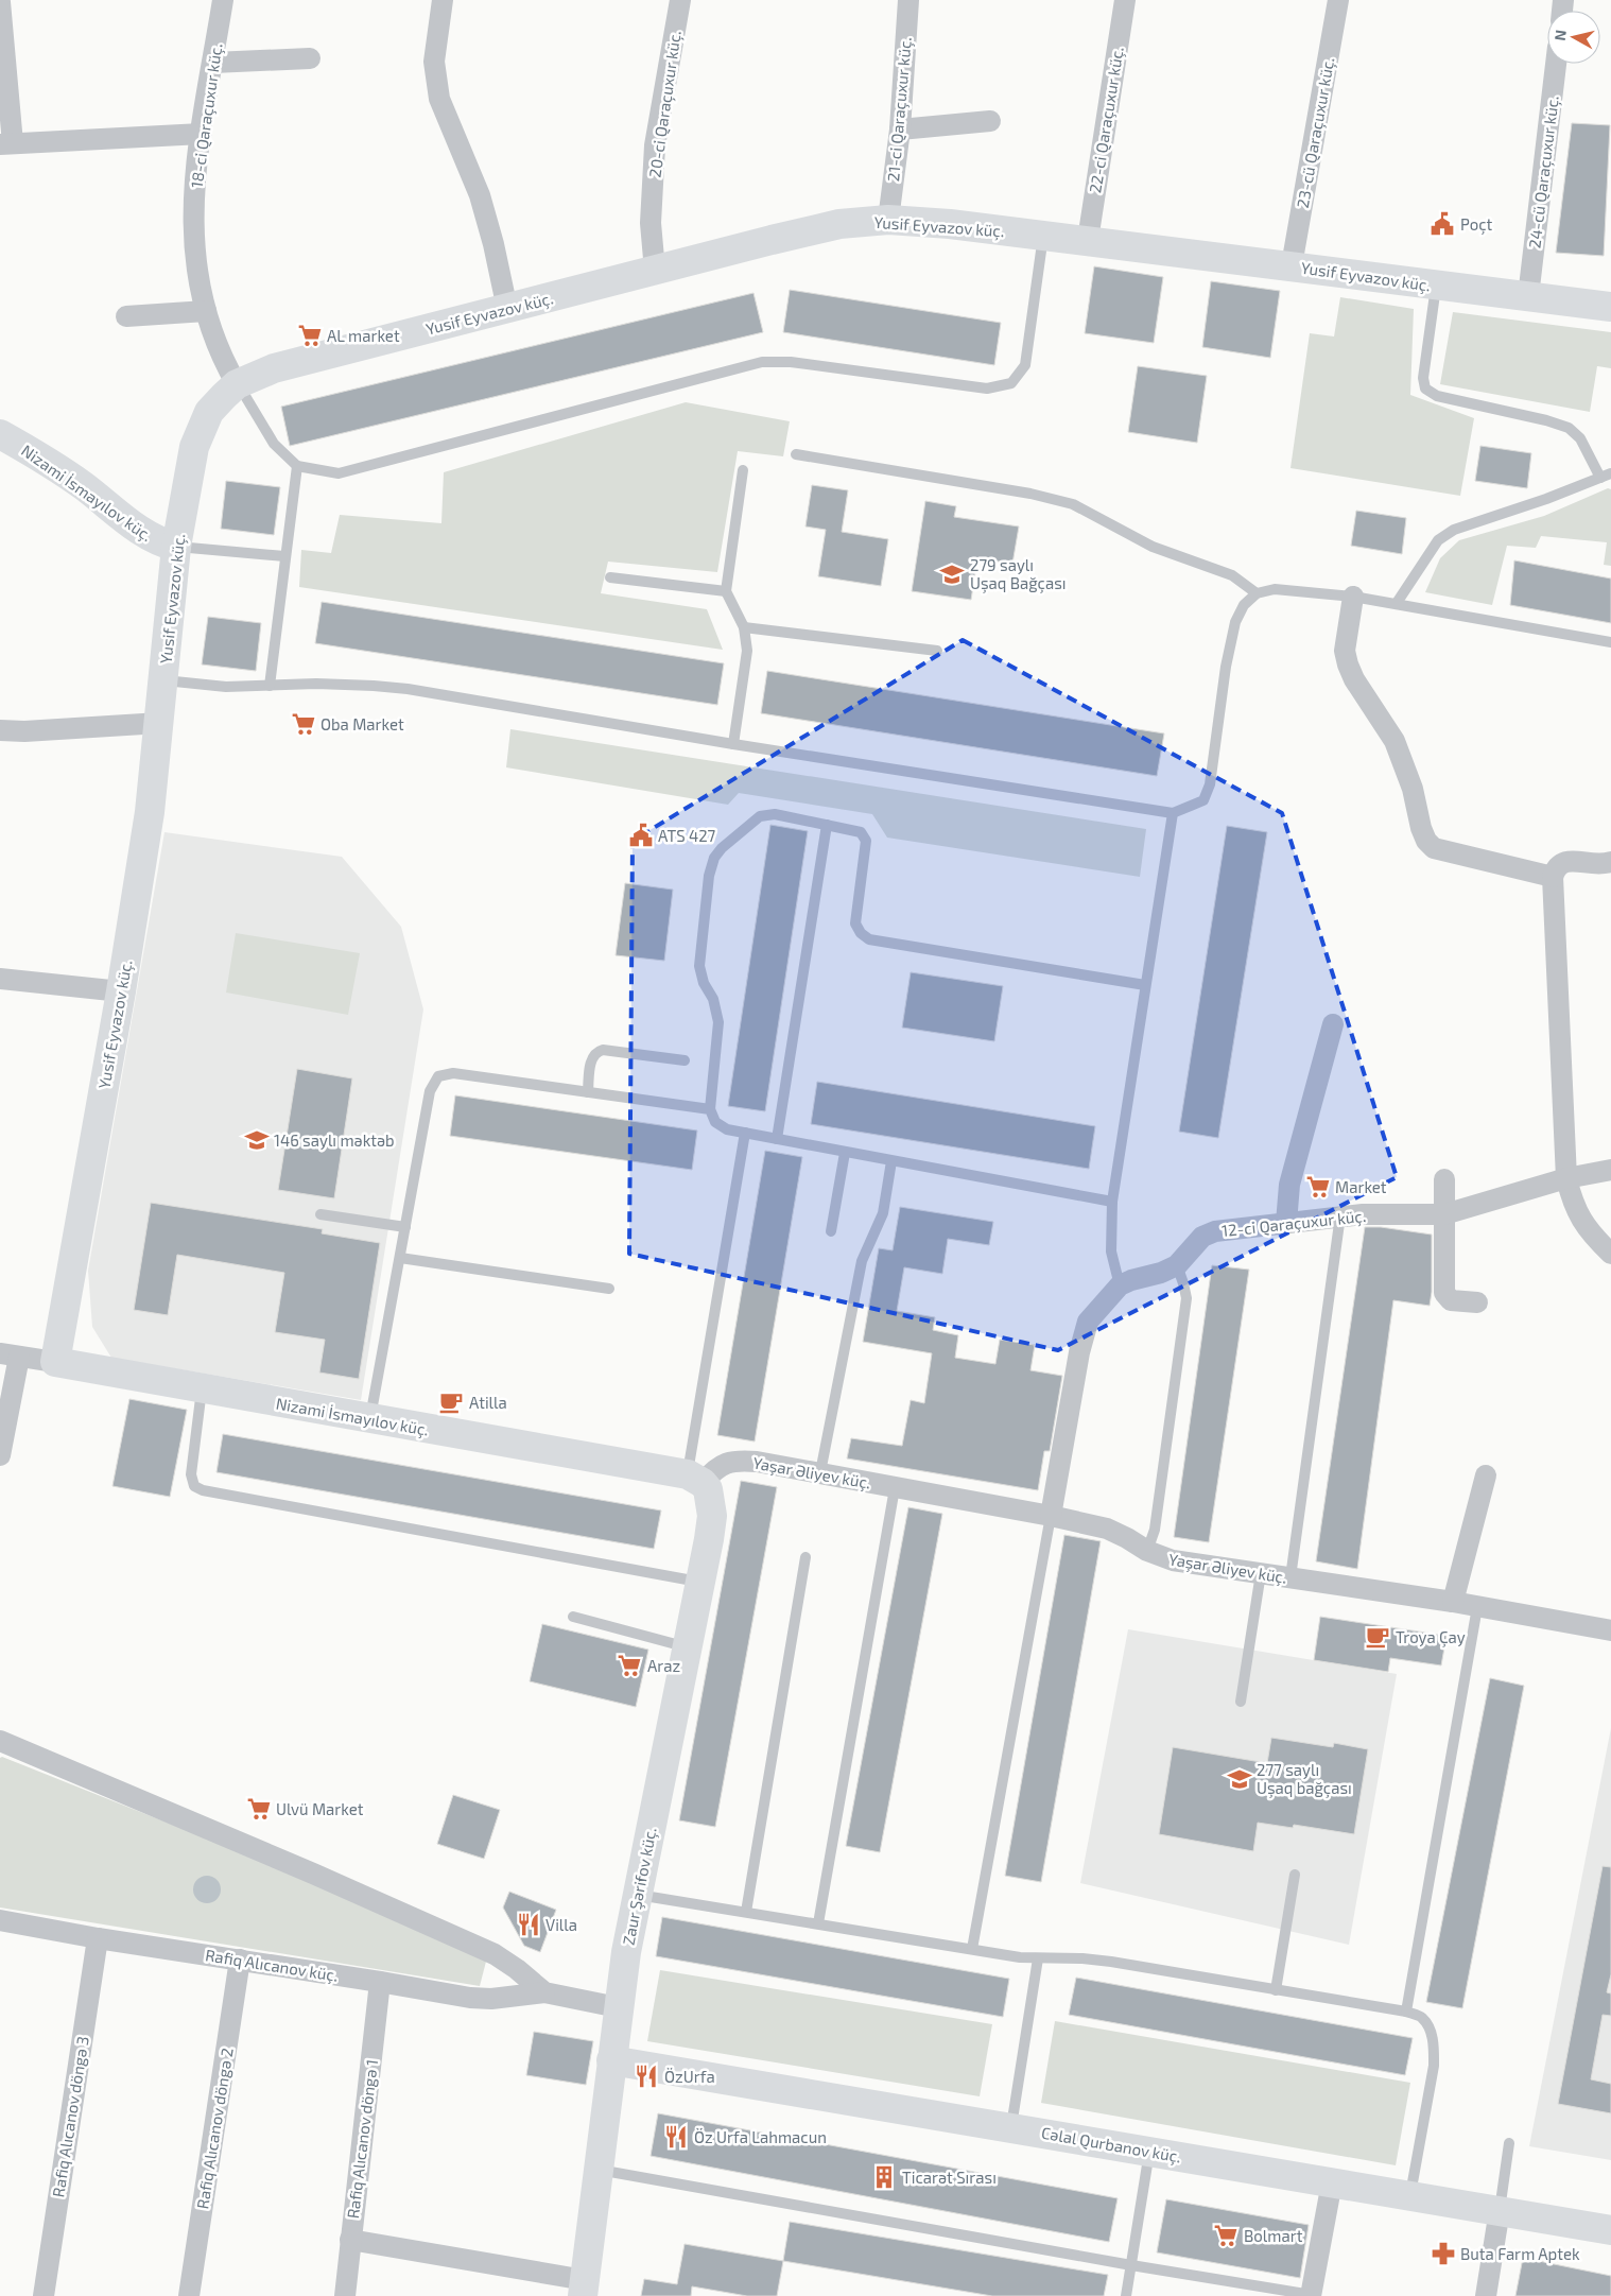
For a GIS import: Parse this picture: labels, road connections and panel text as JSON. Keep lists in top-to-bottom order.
{
  "streets": {
    "street": [
      "20-ci Qaraçuxur küç.",
      "21-ci Qaraçuxur küç.",
      "18-ci Qaraçuxur küç.",
      "22-ci Qaraçuxur küç.",
      "23-cü Qaraçuxur küç.",
      "24-cü Qaraçuxur küç.",
      "Yusif Eyvazov küç.",
      "Nizami İsmayılov küç.",
      "12-ci Qaraçuxur küç.",
      "Yaşar Əliyev küç.",
      "Zaur Şərifov küç.",
      "Rafiq Alıcanov küç.",
      "Rafiq Alıcanov döngə 3",
      "Rafiq Alıcanov döngə 2",
      "Rafiq Alıcanov döngə 1",
      "Cəlal Qurbanov küç."
    ]
  },
  "crossings": [
    ["20-ci Qaraçuxur küç.", "Yusif Eyvazov küç."],
    ["21-ci Qaraçuxur küç.", "Yusif Eyvazov küç."],
    ["18-ci Qaraçuxur küç.", "Yusif Eyvazov küç."],
    ["22-ci Qaraçuxur küç.", "Yusif Eyvazov küç."],
    ["23-cü Qaraçuxur küç.", "Yusif Eyvazov küç."],
    ["24-cü Qaraçuxur küç.", "Yusif Eyvazov küç."],
    ["Yusif Eyvazov küç.", "Nizami İsmayılov küç."],
    ["Nizami İsmayılov küç.", "Yaşar Əliyev küç."],
    ["Nizami İsmayılov küç.", "Zaur Şərifov küç."],
    ["Yaşar Əliyev küç.", "Zaur Şərifov küç."],
    ["Zaur Şərifov küç.", "Cəlal Qurbanov küç."],
    ["Rafiq Alıcanov küç.", "Rafiq Alıcanov döngə 3"],
    ["Rafiq Alıcanov küç.", "Rafiq Alıcanov döngə 2"],
    ["Rafiq Alıcanov küç.", "Rafiq Alıcanov döngə 1"]
  ],
  "places": {
    "public building": ["Poçt", "ATS 427"],
    "supermarket": [
      "AL market",
      "Oba Market",
      "Market",
      "Araz",
      "Ulvü Market",
      "Bolmart"
    ],
    "school or university": ["279 saylı Uşaq Bağçası", "146 saylı məktəb", "277 saylı Uşaq bağçası"],
    "cafe": ["Atilla", "Troya Çay"],
    "restaurant": ["Villa", "ÖzUrfa", "Öz Urfa Lahmacun"],
    "building": ["Ticarət Sırası"],
    "pharmacy": ["Buta Farm Aptek"]
  },
  "north": "left"
}
